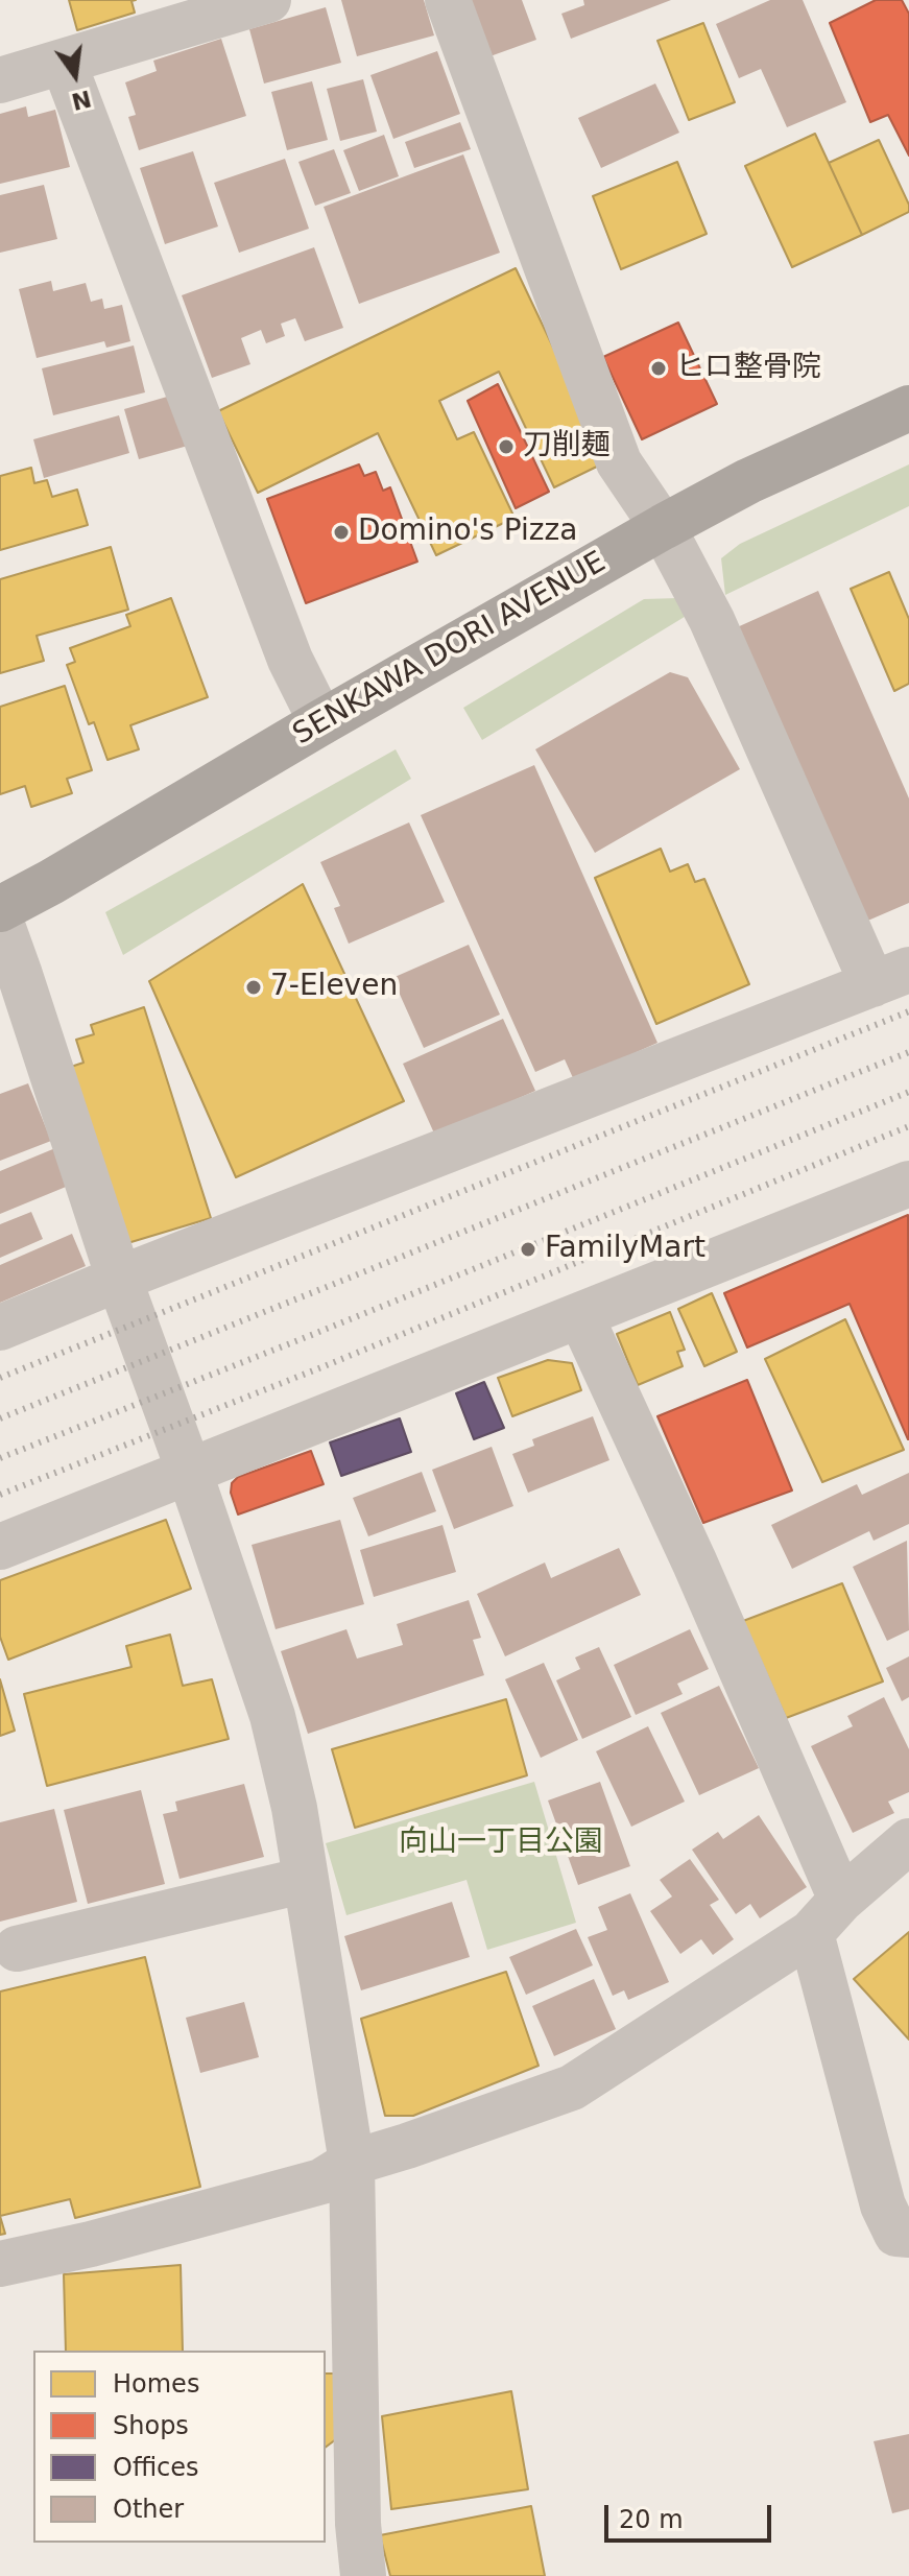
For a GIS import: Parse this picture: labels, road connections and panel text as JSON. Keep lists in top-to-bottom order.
{
  "streets": {
    "main road": ["SENKAWA DORI AVENUE"]
  },
  "parks": ["向山一丁目公園"],
  "places": [
    "ヒロ整骨院",
    "刀削麺",
    "Domino's Pizza",
    "7-Eleven",
    "FamilyMart"
  ],
  "legend": [
    "Homes",
    "Shops",
    "Offices",
    "Other"
  ],
  "scale_bar": "20 m",
  "north": "bottom"
}
